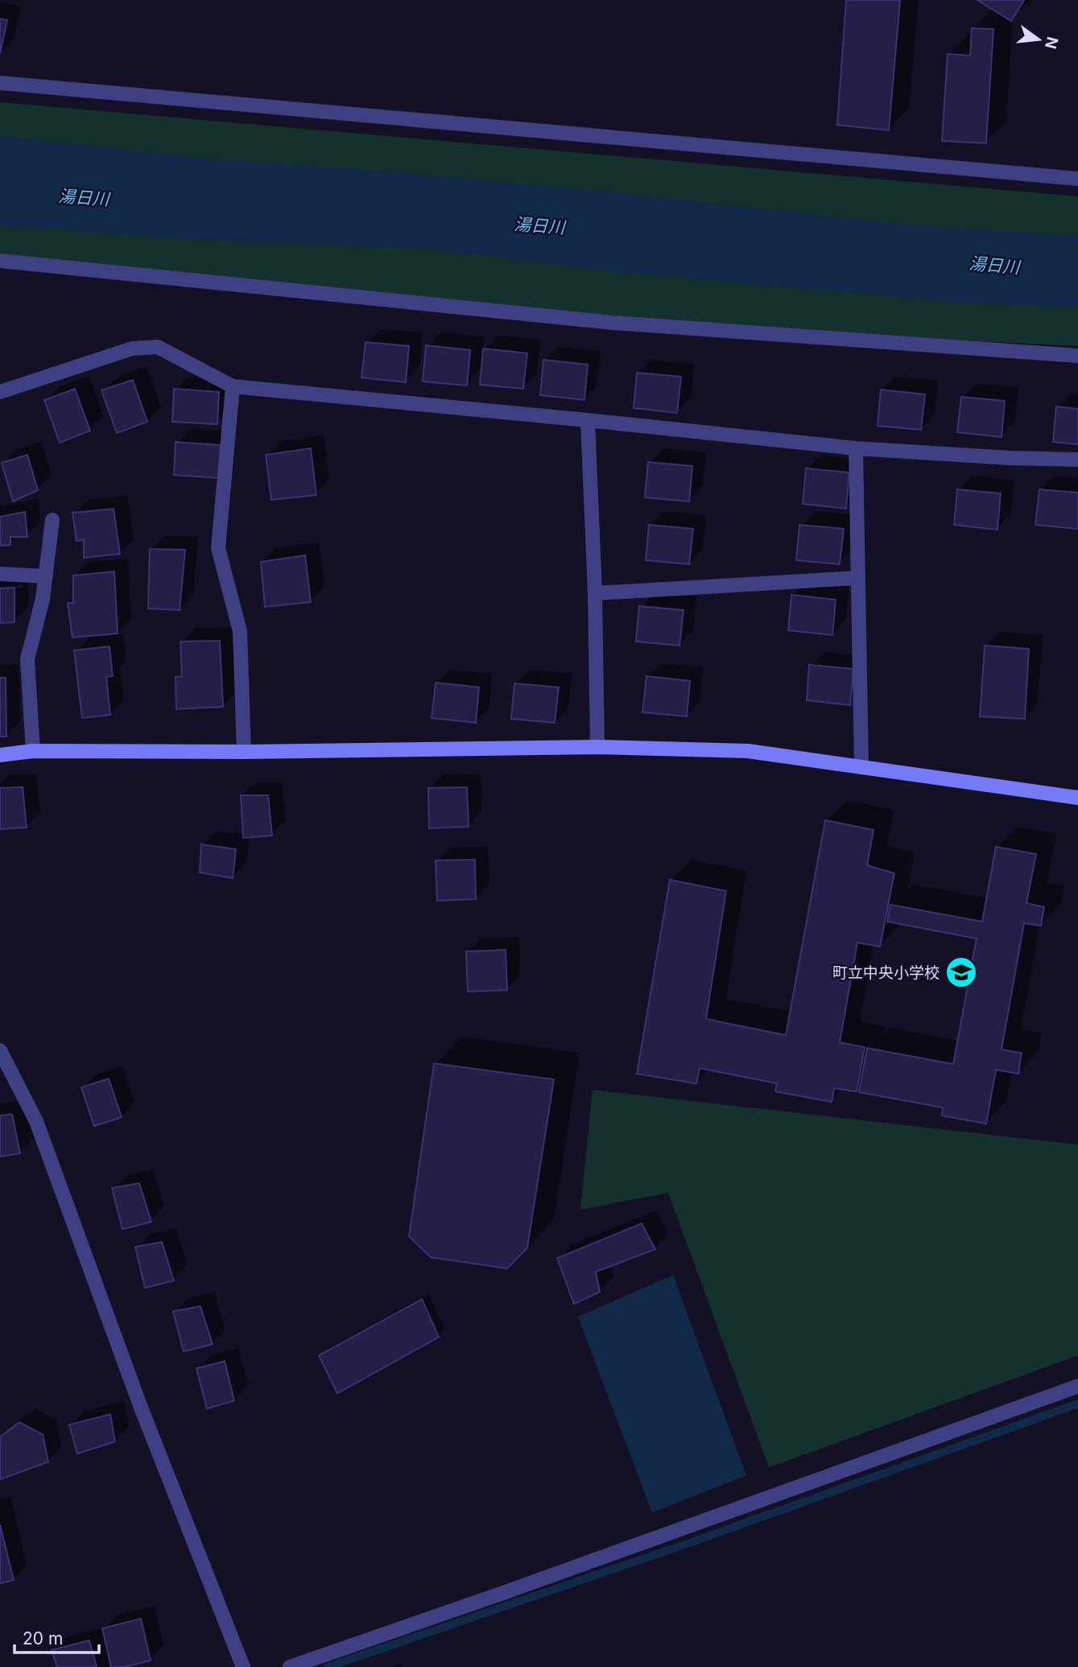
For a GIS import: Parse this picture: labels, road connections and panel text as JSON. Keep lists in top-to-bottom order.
{
  "water": ["湯日川"],
  "places": {
    "school or university": ["町立中央小学校"]
  },
  "scale_bar": "20 m",
  "north": "right"
}
